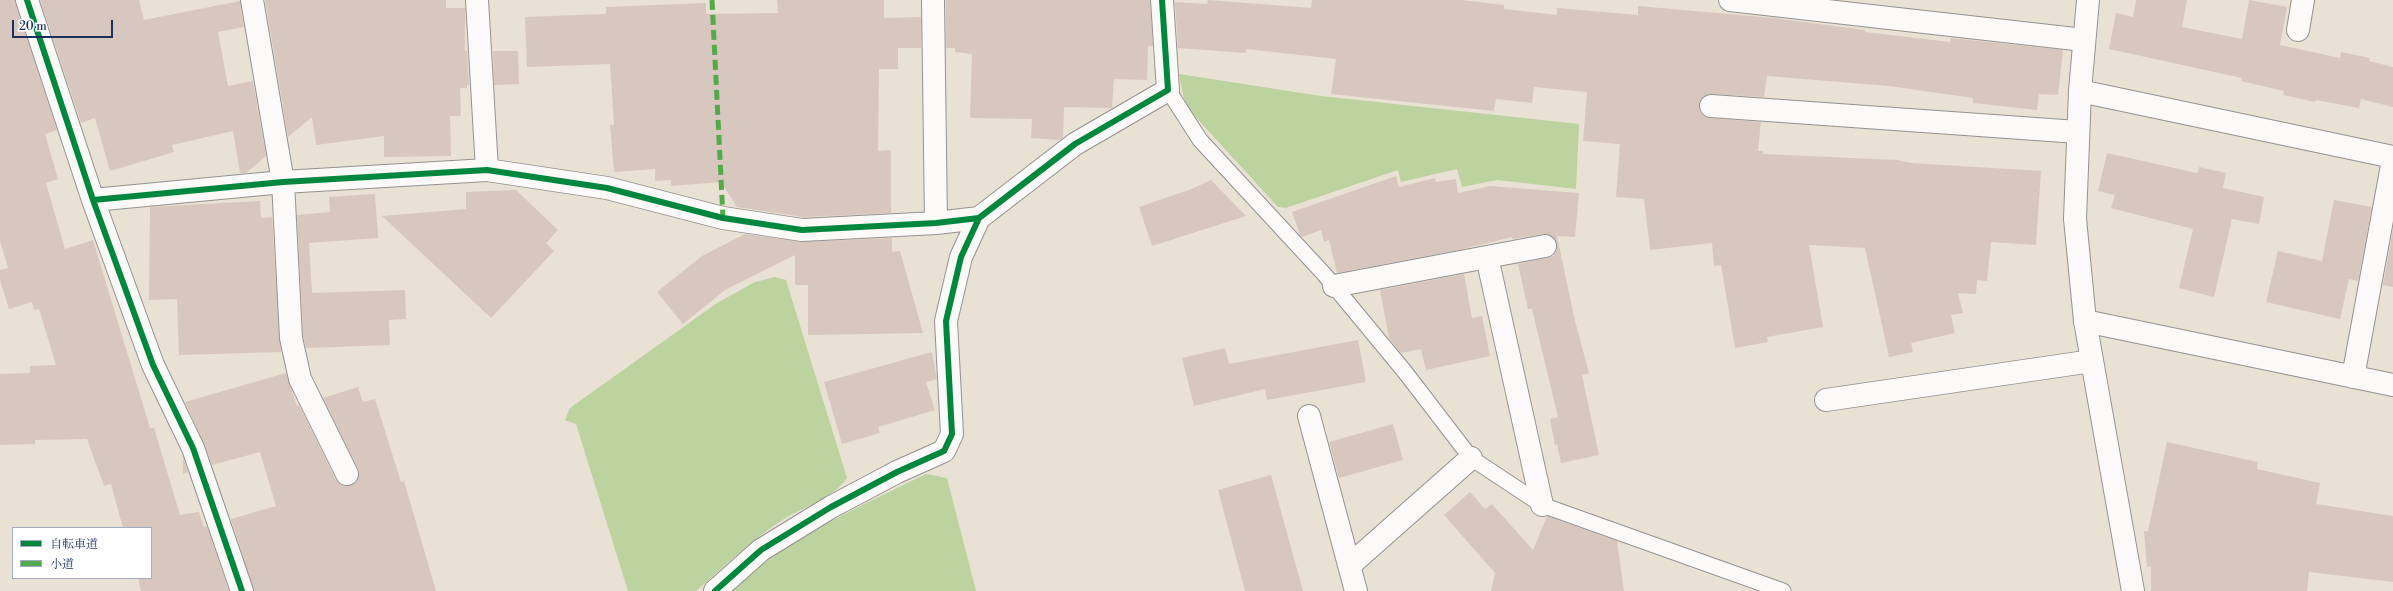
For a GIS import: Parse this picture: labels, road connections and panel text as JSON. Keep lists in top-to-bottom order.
{
  "legend": ["自転車道", "小道"],
  "scale_bar": "20 m"
}
